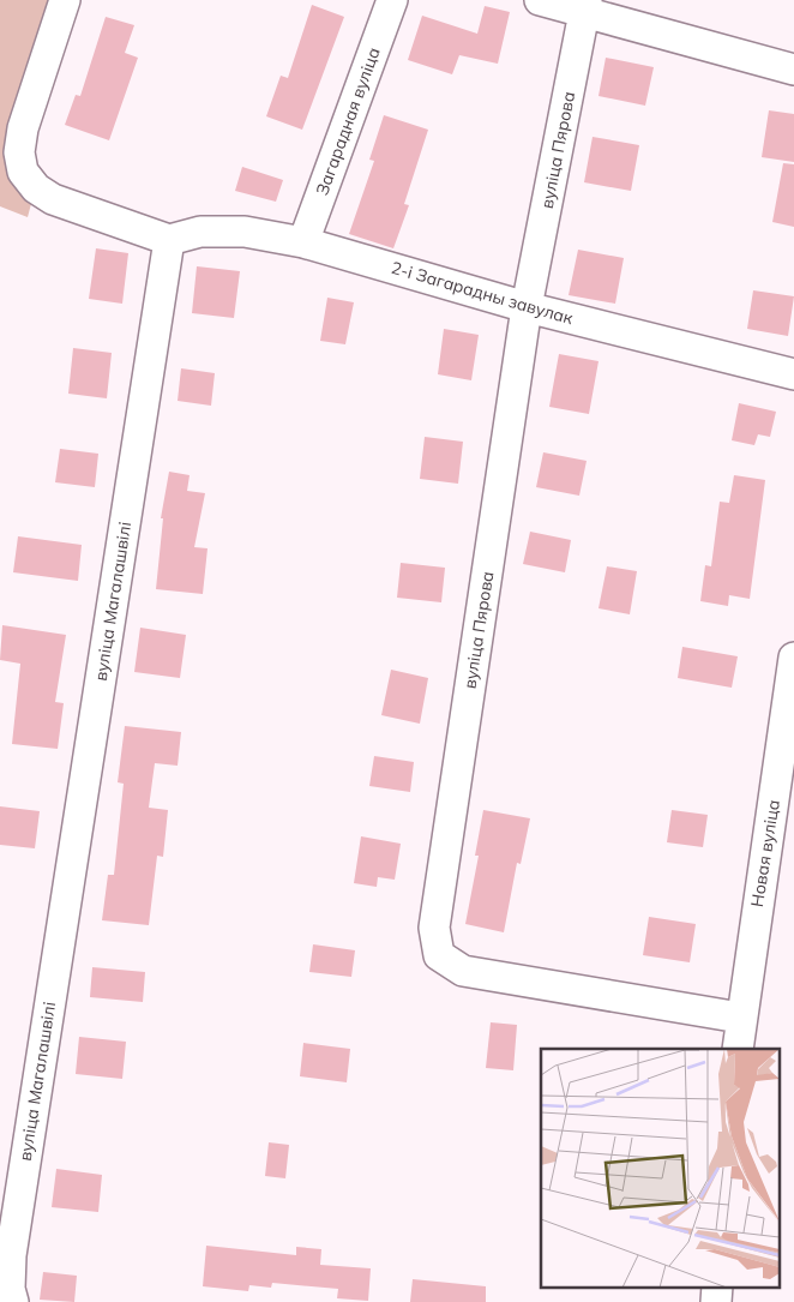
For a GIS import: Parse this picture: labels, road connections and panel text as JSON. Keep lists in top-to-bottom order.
{
  "streets": {
    "street": [
      "Загарадная вуліца",
      "вуліца Пярова",
      "2-і Загарадны завулак",
      "вуліца Магалашвілі",
      "Новая вуліца"
    ]
  },
  "crossings": [
    ["Загарадная вуліца", "2-і Загарадны завулак"],
    ["вуліца Пярова", "2-і Загарадны завулак"],
    ["вуліца Пярова", "Новая вуліца"],
    ["2-і Загарадны завулак", "вуліца Магалашвілі"]
  ]
}
